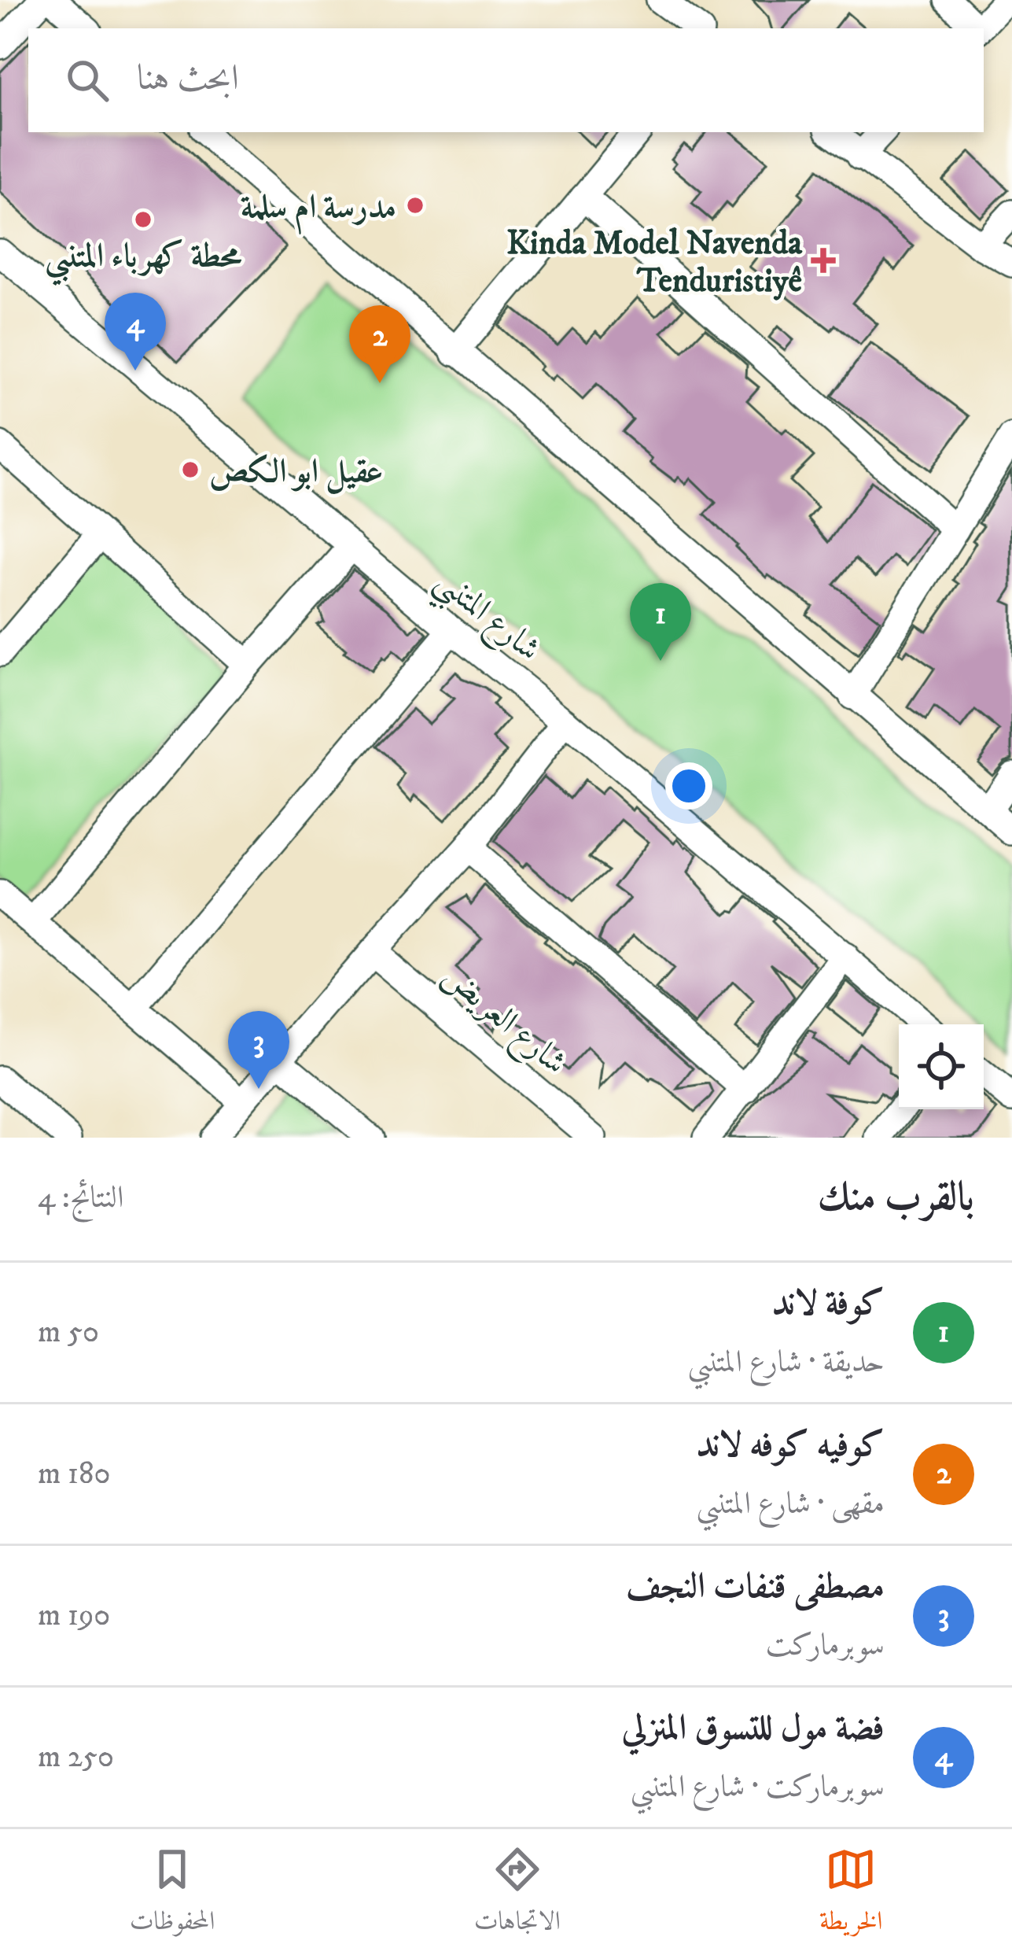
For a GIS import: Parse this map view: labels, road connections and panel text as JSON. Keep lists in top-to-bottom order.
{
  "streets": {
    "street": ["شارع المتنبي", "شارع العريض"]
  },
  "places": {
    "other": ["مدرسة ام سلمة", "محطة كهرباء المتنبي", "عقيل ابو الكص"],
    "health": ["Kinda Model Navenda Tenduristiyê"]
  },
  "page": {
    "search": "ابحث هنا",
    "pins": [
      "4",
      "2",
      "1",
      "3"
    ],
    "heading": ["بالقرب منك", "النتائج: 4"],
    "list": [
      {
        "mark": "1",
        "name": "كوفة لاند",
        "note": "حديقة · شارع المتنبي",
        "value": "50 m"
      },
      {
        "mark": "2",
        "name": "كوفيه كوفه لاند",
        "note": "مقهى · شارع المتنبي",
        "value": "180 m"
      },
      {
        "mark": "3",
        "name": "مصطفى قنفات النجف",
        "note": "سوبرماركت",
        "value": "190 m"
      },
      {
        "mark": "4",
        "name": "فضة مول للتسوق المنزلي",
        "note": "سوبرماركت · شارع المتنبي",
        "value": "250 m"
      }
    ],
    "nav": ["الخريطة", "الاتجاهات", "المحفوظات"]
  }
}
